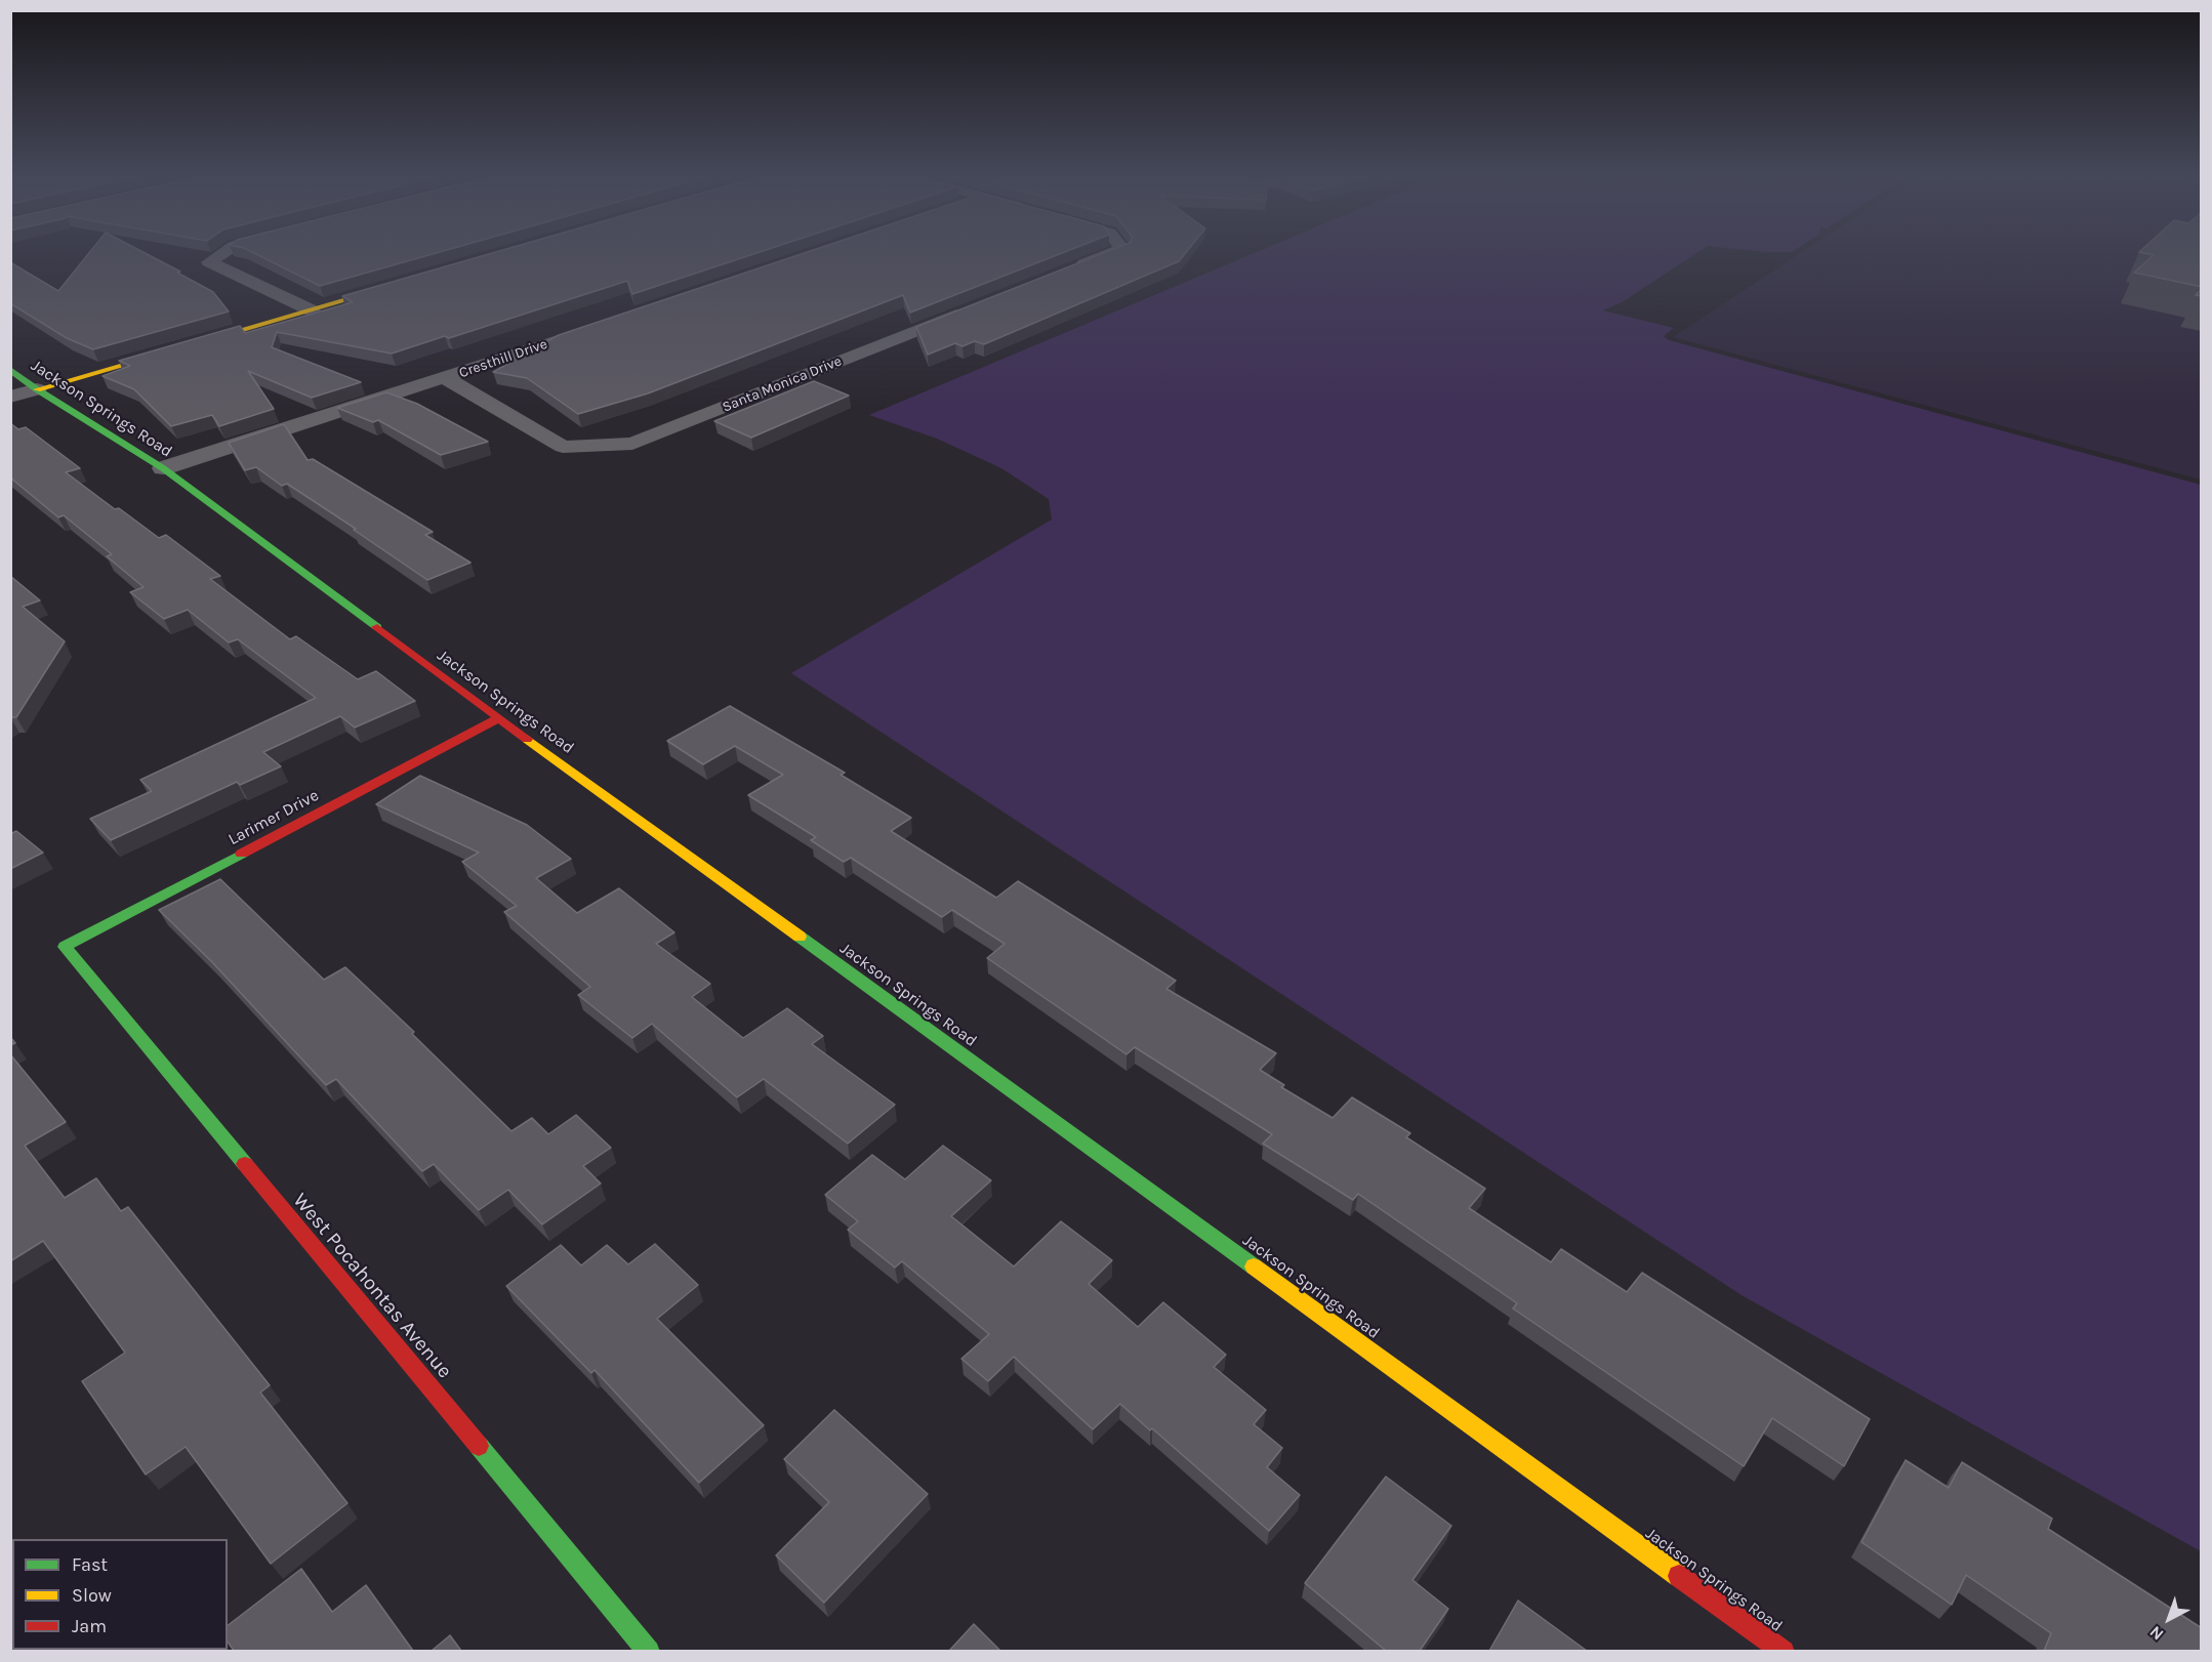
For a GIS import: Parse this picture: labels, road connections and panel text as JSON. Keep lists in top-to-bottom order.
{
  "streets": {
    "street": [
      "Cresthill Drive",
      "Santa Monica Drive",
      "Jackson Springs Road",
      "Larimer Drive",
      "West Pocahontas Avenue"
    ]
  },
  "crossings": [
    ["Cresthill Drive", "Santa Monica Drive"],
    ["Cresthill Drive", "Jackson Springs Road"],
    ["Jackson Springs Road", "Larimer Drive"],
    ["Larimer Drive", "West Pocahontas Avenue"]
  ],
  "legend": ["Fast", "Slow", "Jam"],
  "north": "bottom left"
}
